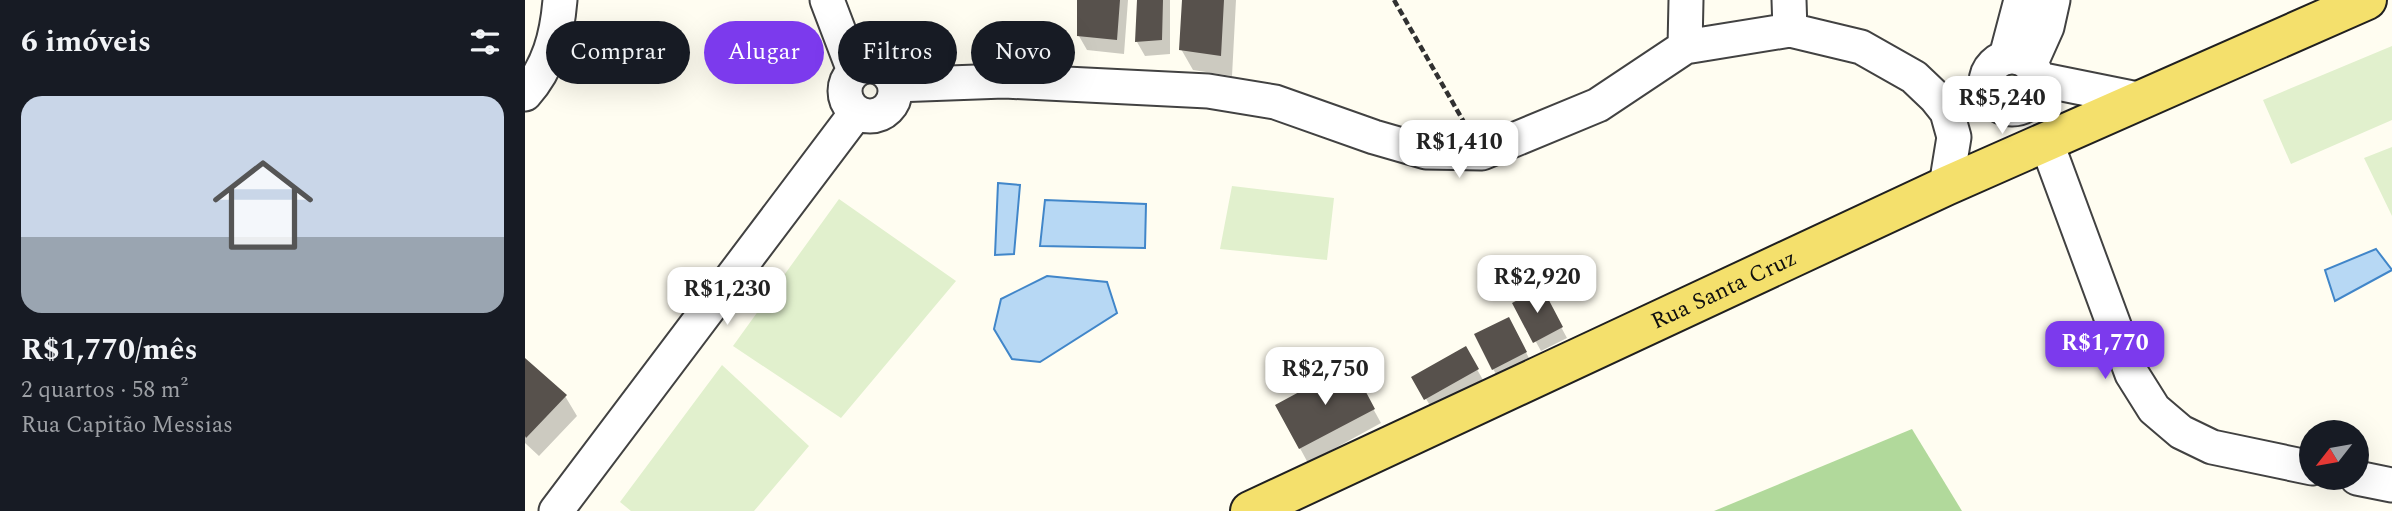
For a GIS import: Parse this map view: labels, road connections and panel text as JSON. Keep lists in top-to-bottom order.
{
  "streets": {
    "main road": ["Rua Santa Cruz"]
  },
  "north": "bottom left",
  "page": {
    "heading": "6 imóveis",
    "chip": [
      "Comprar",
      "Alugar",
      "Filtros",
      "Novo"
    ],
    "price": [
      "R$5,240",
      "R$1,410",
      "R$2,920",
      "R$1,230",
      "R$1,770",
      "R$2,750"
    ],
    "list": [
      {
        "name": "R$1,770/mês",
        "note": "2 quartos · 58 m² · Rua Capitão Messias"
      }
    ]
  }
}
